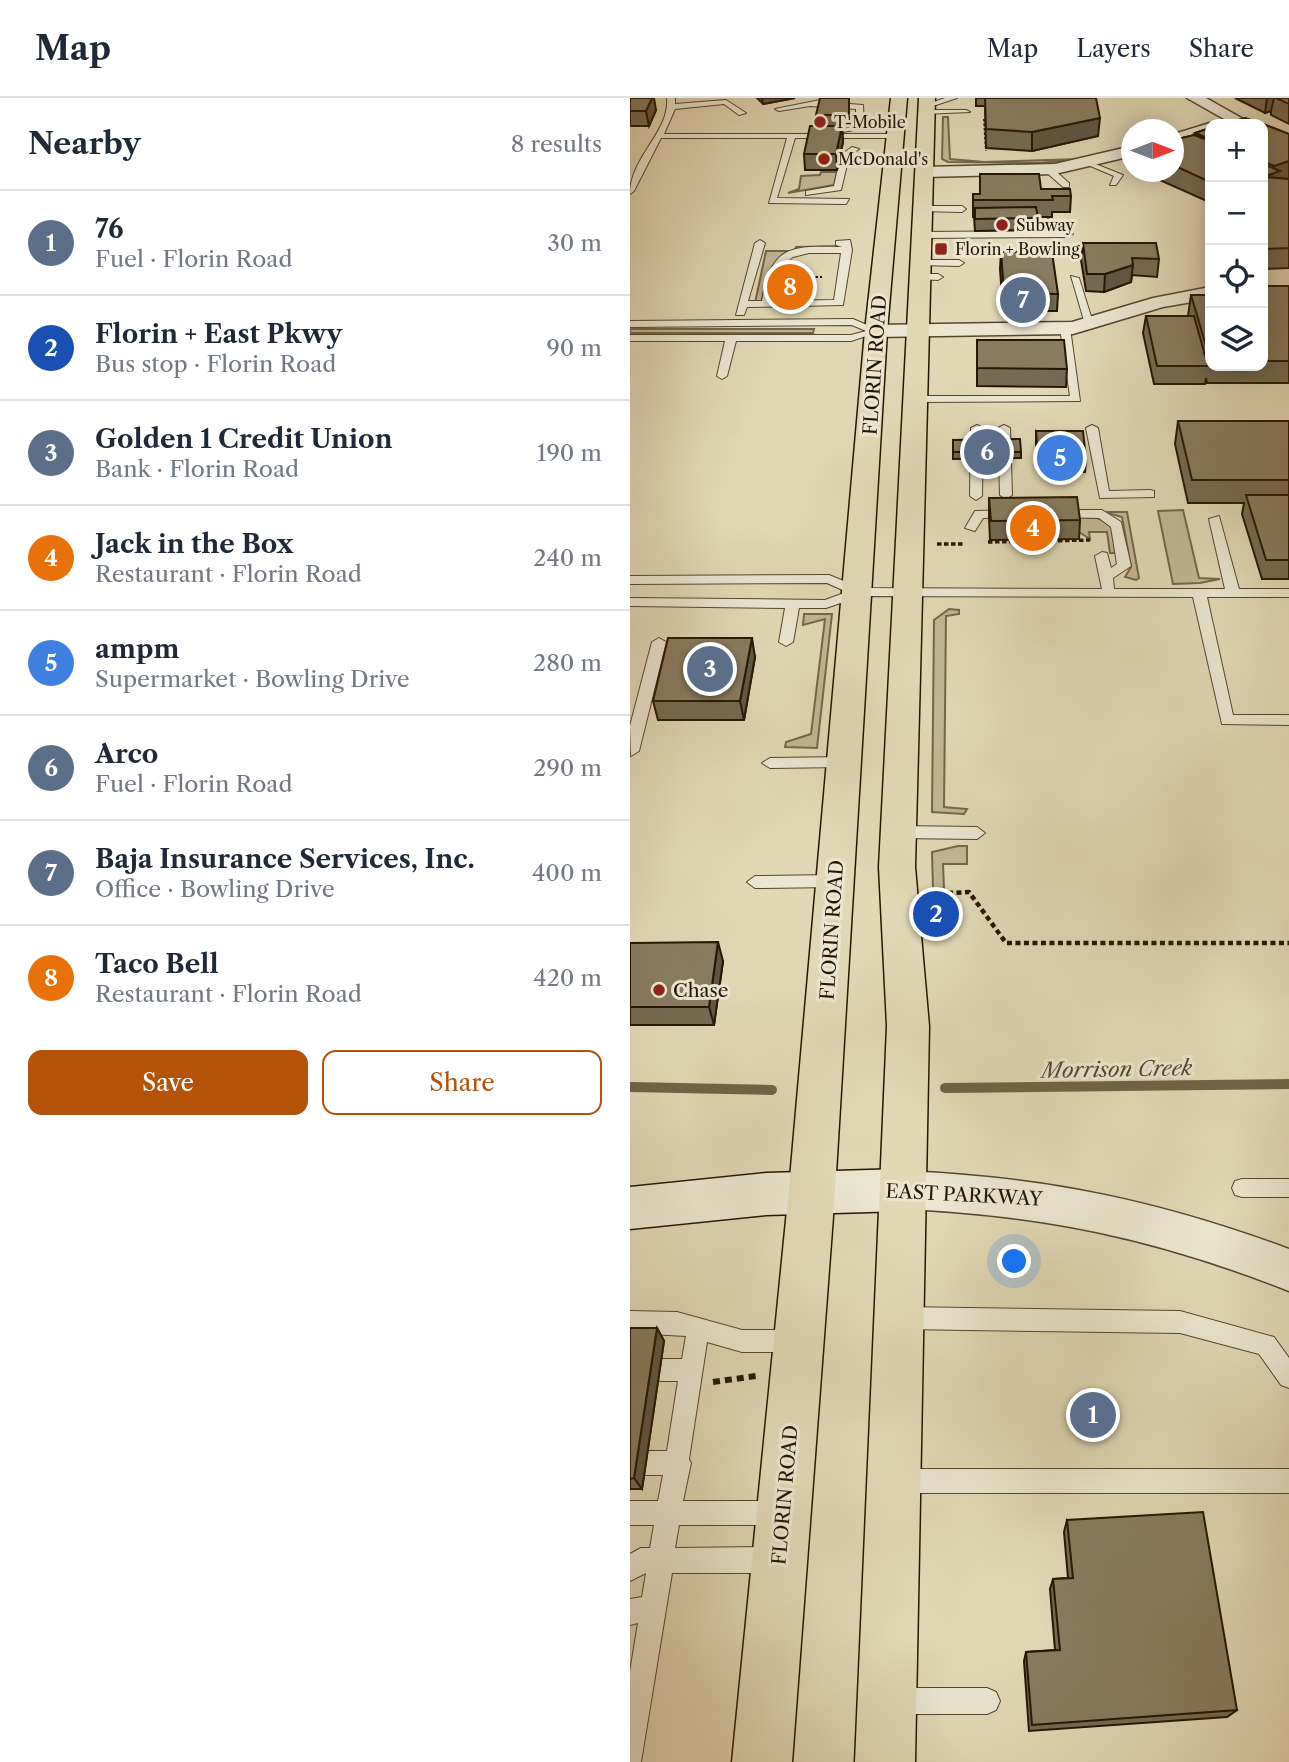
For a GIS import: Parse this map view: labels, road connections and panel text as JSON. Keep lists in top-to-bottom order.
{
  "streets": {
    "main road": ["FLORIN ROAD"],
    "street": ["EAST PARKWAY"]
  },
  "crossings": [
    ["FLORIN ROAD", "EAST PARKWAY"]
  ],
  "water": ["Morrison Creek"],
  "places": {
    "other": [
      "T-Mobile",
      "McDonald's",
      "Subway",
      "Chase"
    ],
    "transit": ["Florin + Bowling"]
  },
  "north": "right",
  "page": {
    "header": "Map",
    "nav": ["Map", "Layers", "Share"],
    "heading": ["Nearby", "8 results"],
    "map_buttons": ["+", "−"],
    "list": [
      {
        "mark": "1",
        "name": "76",
        "note": "Fuel · Florin Road",
        "value": "30 m"
      },
      {
        "mark": "2",
        "name": "Florin + East Pkwy",
        "note": "Bus stop · Florin Road",
        "value": "90 m"
      },
      {
        "mark": "3",
        "name": "Golden 1 Credit Union",
        "note": "Bank · Florin Road",
        "value": "190 m"
      },
      {
        "mark": "4",
        "name": "Jack in the Box",
        "note": "Restaurant · Florin Road",
        "value": "240 m"
      },
      {
        "mark": "5",
        "name": "ampm",
        "note": "Supermarket · Bowling Drive",
        "value": "280 m"
      },
      {
        "mark": "6",
        "name": "Arco",
        "note": "Fuel · Florin Road",
        "value": "290 m"
      },
      {
        "mark": "7",
        "name": "Baja Insurance Services, Inc.",
        "note": "Office · Bowling Drive",
        "value": "400 m"
      },
      {
        "mark": "8",
        "name": "Taco Bell",
        "note": "Restaurant · Florin Road",
        "value": "420 m"
      }
    ],
    "pins": [
      "8",
      "7",
      "6",
      "5",
      "4",
      "3",
      "2",
      "1"
    ],
    "buttons": ["Save", "Share"]
  }
}
